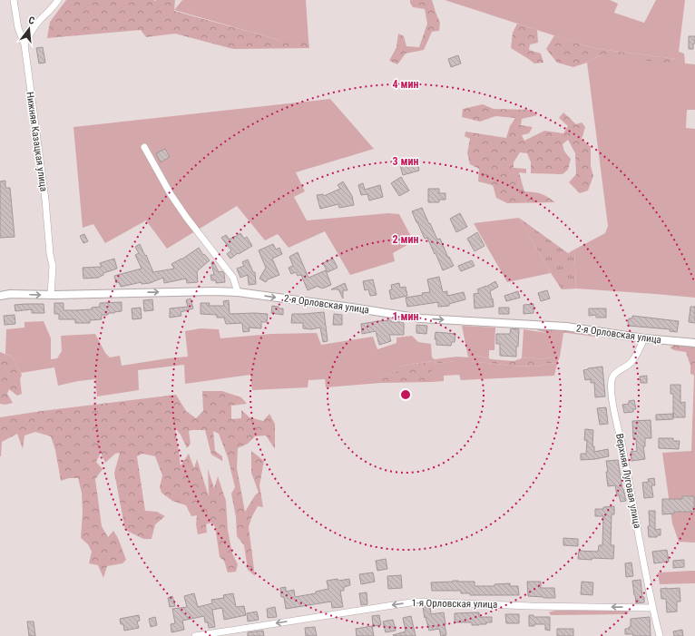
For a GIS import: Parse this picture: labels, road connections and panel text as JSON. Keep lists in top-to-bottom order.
{
  "streets": {
    "street": [
      "Нижняя Казацкая улица",
      "2-я Орловская улица",
      "Верхняя Луговая улица",
      "1-я Орловская улица"
    ]
  },
  "crossings": [
    ["Нижняя Казацкая улица", "2-я Орловская улица"],
    ["2-я Орловская улица", "Верхняя Луговая улица"],
    ["Верхняя Луговая улица", "1-я Орловская улица"]
  ],
  "one_way": ["2-я Орловская улица", "1-я Орловская улица"],
  "north": "top",
  "rings": [
    "4 мин",
    "3 мин",
    "2 мин",
    "1 мин"
  ]
}
